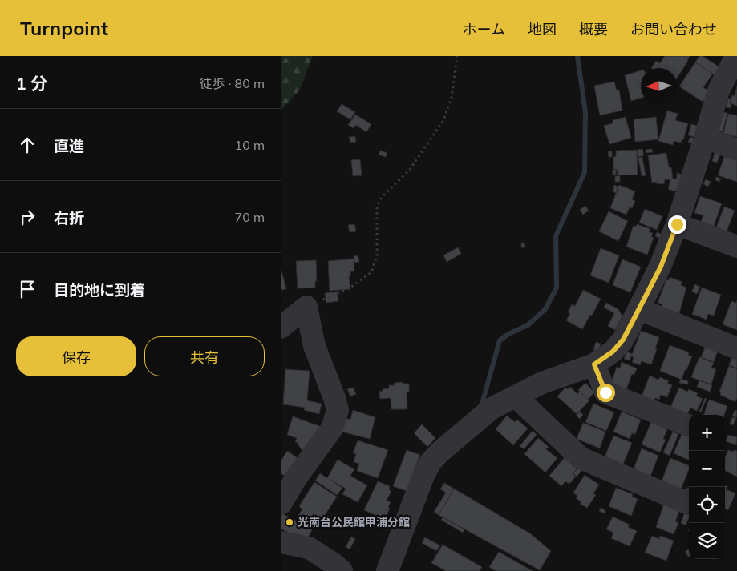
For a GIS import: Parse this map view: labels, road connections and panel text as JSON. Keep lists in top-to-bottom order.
{
  "places": ["光南台公民館甲浦分館"],
  "north": "left",
  "page": {
    "header": "Turnpoint",
    "nav": [
      "ホーム",
      "地図",
      "概要",
      "お問い合わせ"
    ],
    "heading": ["1 分", "徒歩 · 80 m"],
    "list": [
      ["直進", "10 m"],
      ["右折", "70 m"],
      "目的地に到着"
    ],
    "buttons": ["保存", "共有"],
    "map_buttons": ["+", "−"]
  }
}
